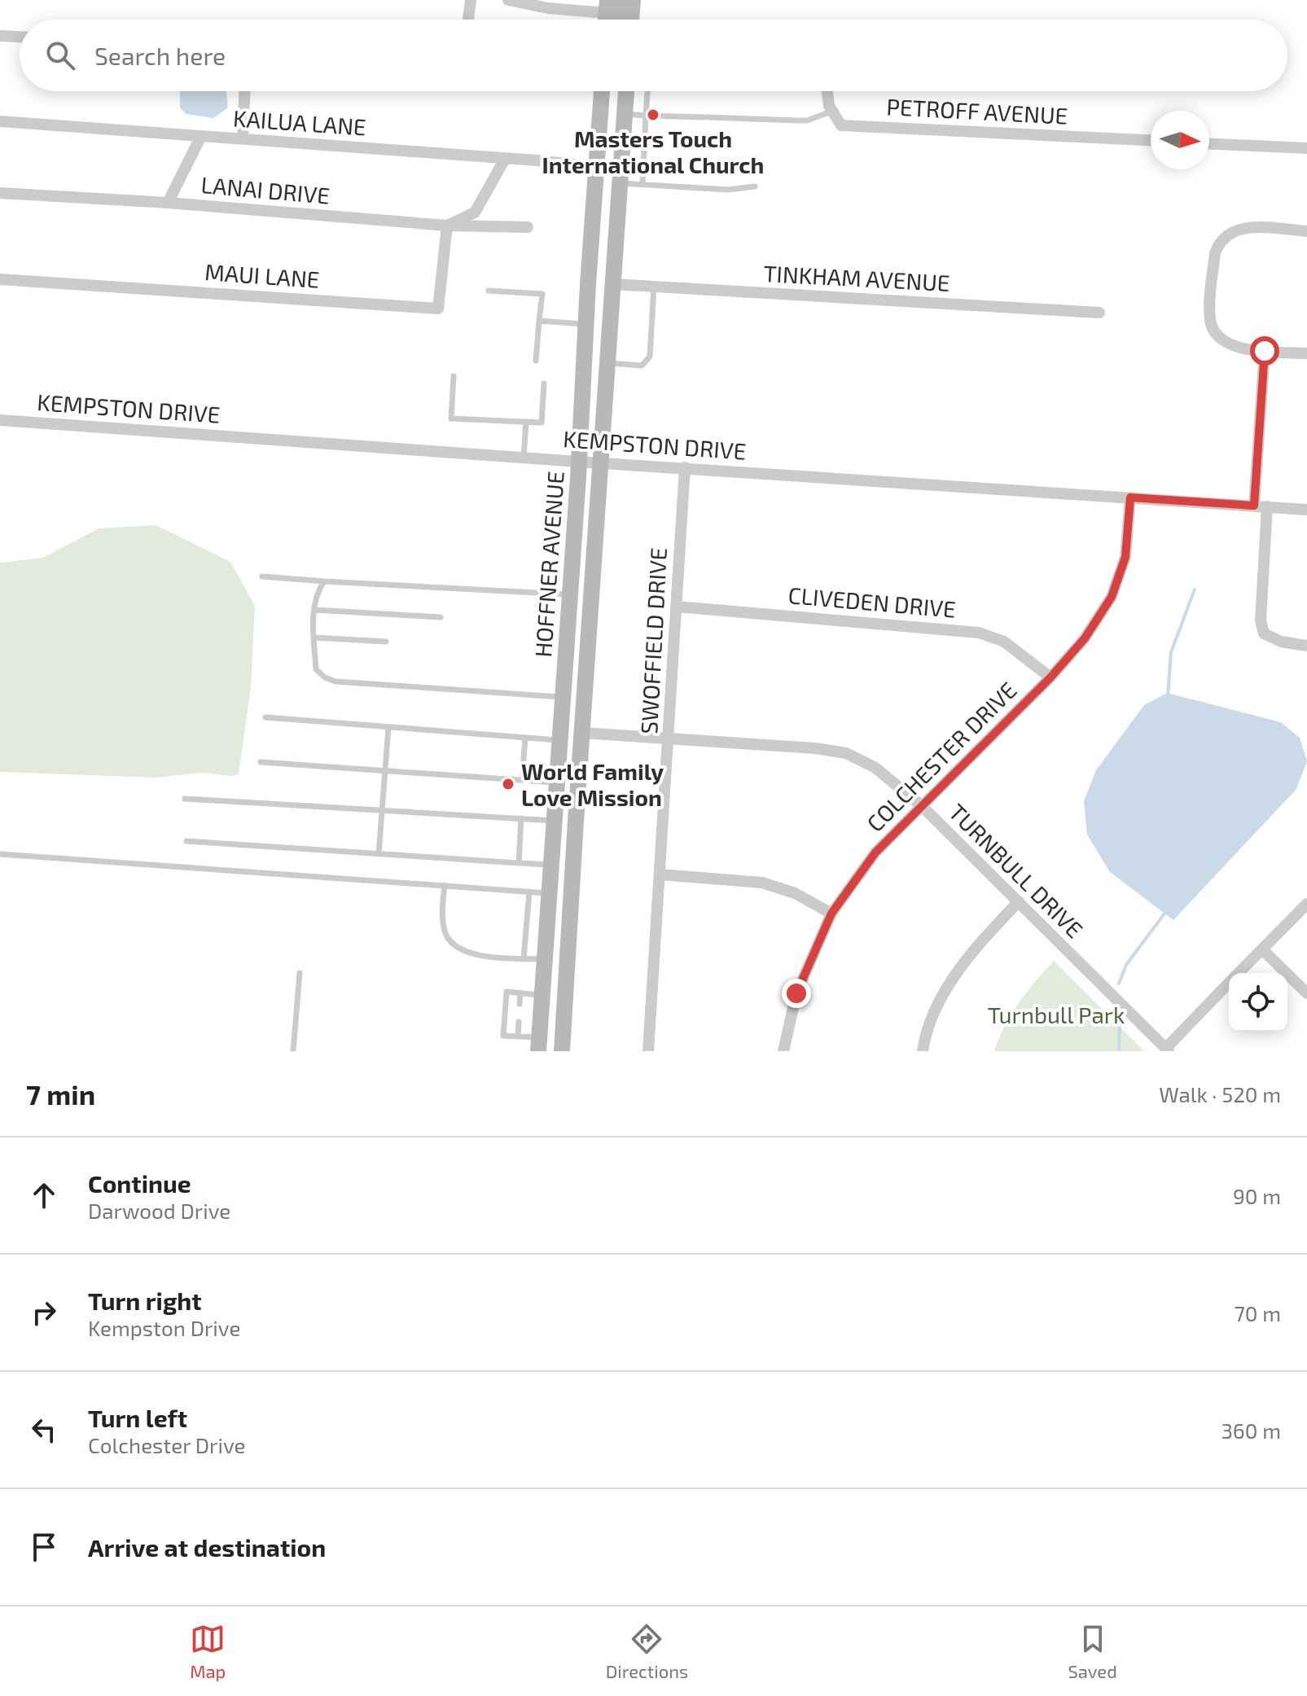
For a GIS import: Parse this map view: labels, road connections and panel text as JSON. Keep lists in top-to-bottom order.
{
  "streets": {
    "main road": ["HOFFNER AVENUE"],
    "street": [
      "PETROFF AVENUE",
      "KAILUA LANE",
      "LANAI DRIVE",
      "MAUI LANE",
      "TINKHAM AVENUE",
      "KEMPSTON DRIVE",
      "CLIVEDEN DRIVE",
      "SWOFFIELD DRIVE",
      "COLCHESTER DRIVE",
      "TURNBULL DRIVE"
    ]
  },
  "crossings": [
    ["KAILUA LANE", "HOFFNER AVENUE"],
    ["LANAI DRIVE", "MAUI LANE"],
    ["TINKHAM AVENUE", "HOFFNER AVENUE"],
    ["KEMPSTON DRIVE", "HOFFNER AVENUE"],
    ["KEMPSTON DRIVE", "SWOFFIELD DRIVE"],
    ["KEMPSTON DRIVE", "COLCHESTER DRIVE"],
    ["HOFFNER AVENUE", "TURNBULL DRIVE"],
    ["CLIVEDEN DRIVE", "SWOFFIELD DRIVE"],
    ["CLIVEDEN DRIVE", "COLCHESTER DRIVE"],
    ["SWOFFIELD DRIVE", "TURNBULL DRIVE"],
    ["COLCHESTER DRIVE", "TURNBULL DRIVE"]
  ],
  "parks": ["Turnbull Park"],
  "places": ["Masters Touch International Church", "World Family Love Mission"],
  "north": "right",
  "page": {
    "search": "Search here",
    "heading": ["7 min", "Walk · 520 m"],
    "list": [
      ["Continue", "Darwood Drive", "90 m"],
      ["Turn right", "Kempston Drive", "70 m"],
      ["Turn left", "Colchester Drive", "360 m"],
      "Arrive at destination"
    ],
    "nav": ["Map", "Directions", "Saved"]
  }
}
